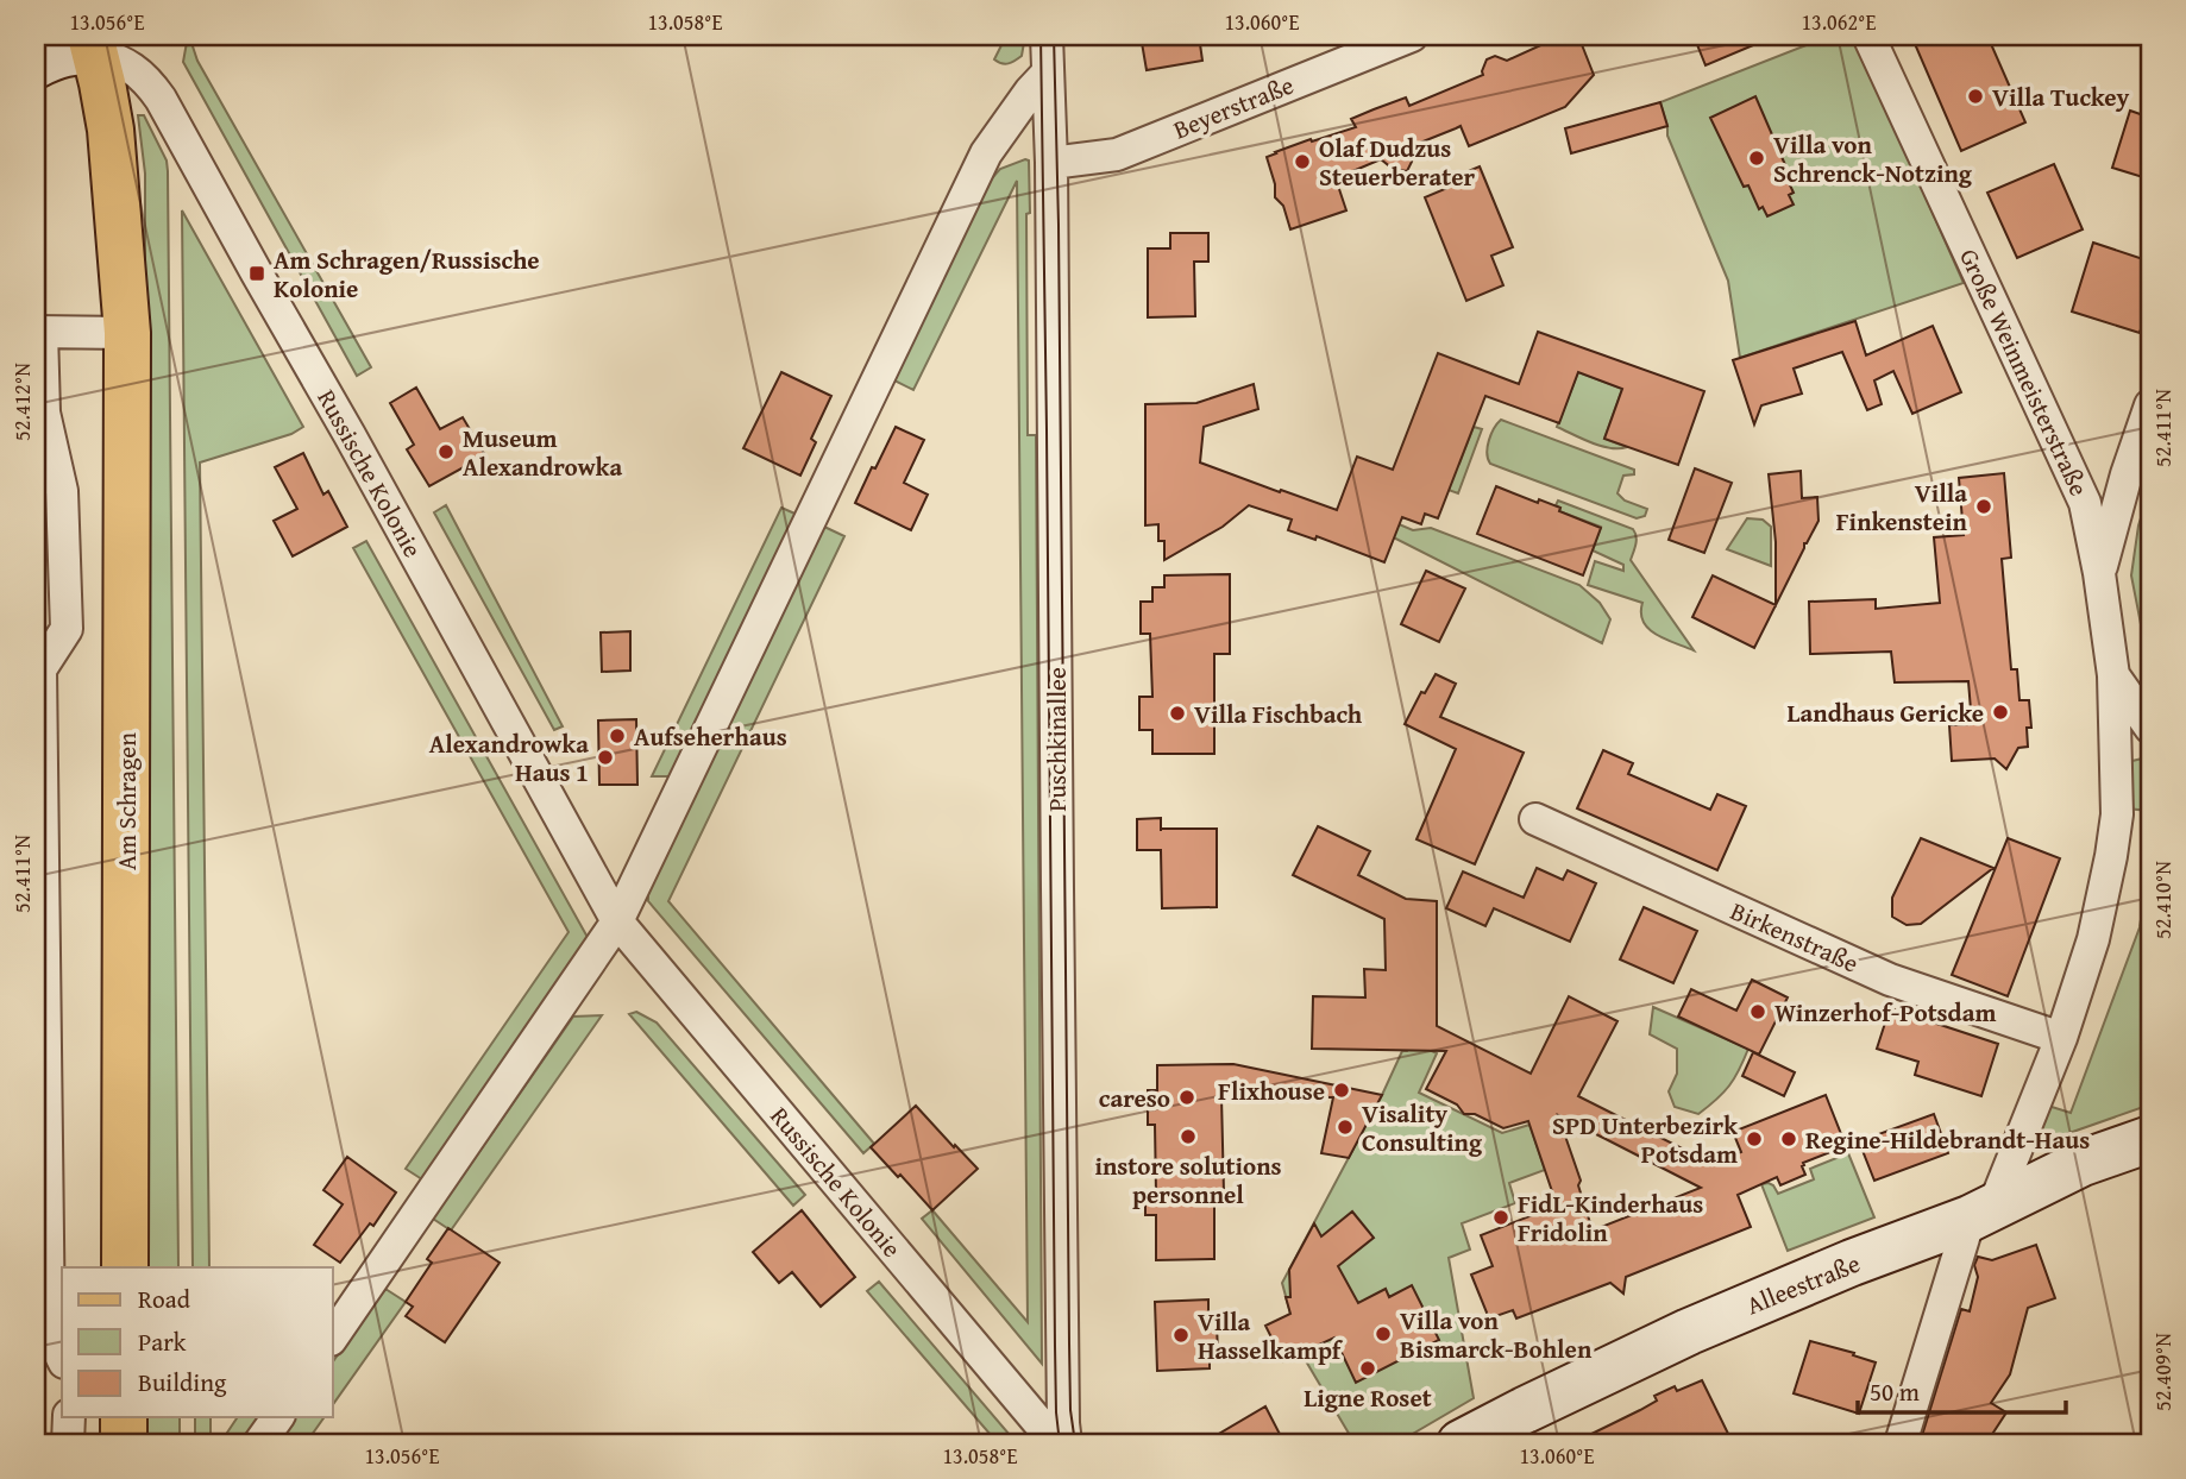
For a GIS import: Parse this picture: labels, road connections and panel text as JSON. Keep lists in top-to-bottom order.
{
  "streets": {
    "main road": ["Am Schragen"],
    "street": [
      "Beyerstraße",
      "Große Weinmeisterstraße",
      "Russische Kolonie",
      "Puschkinallee",
      "Birkenstraße",
      "Alleestraße"
    ]
  },
  "crossings": [
    ["Beyerstraße", "Puschkinallee"],
    ["Große Weinmeisterstraße", "Birkenstraße"],
    ["Große Weinmeisterstraße", "Alleestraße"],
    ["Russische Kolonie", "Am Schragen"]
  ],
  "places": {
    "other": [
      "Villa Tuckey",
      "Villa von Schrenck-Notzing",
      "Olaf Dudzus Steuerberater",
      "Museum Alexandrowka",
      "Villa Finkenstein",
      "Landhaus Gericke",
      "Villa Fischbach",
      "Aufseherhaus",
      "Alexandrowka Haus 1",
      "Winzerhof-Potsdam",
      "Flixhouse",
      "careso",
      "Visality Consulting",
      "instore solutions personnel",
      "SPD Unterbezirk Potsdam",
      "Regine-Hildebrandt-Haus",
      "FidL-Kinderhaus Fridolin",
      "Villa von Bismarck-Bohlen",
      "Villa Hasselkampf",
      "Ligne Roset"
    ],
    "transit": ["Am Schragen/Russische Kolonie"]
  },
  "legend": ["Road", "Park", "Building"],
  "scale_bar": "50 m",
  "coordinates": [
    "13.056°E",
    "13.058°E",
    "13.060°E",
    "13.062°E",
    "52.412°N",
    "52.411°N",
    "52.410°N",
    "52.409°N"
  ]
}
